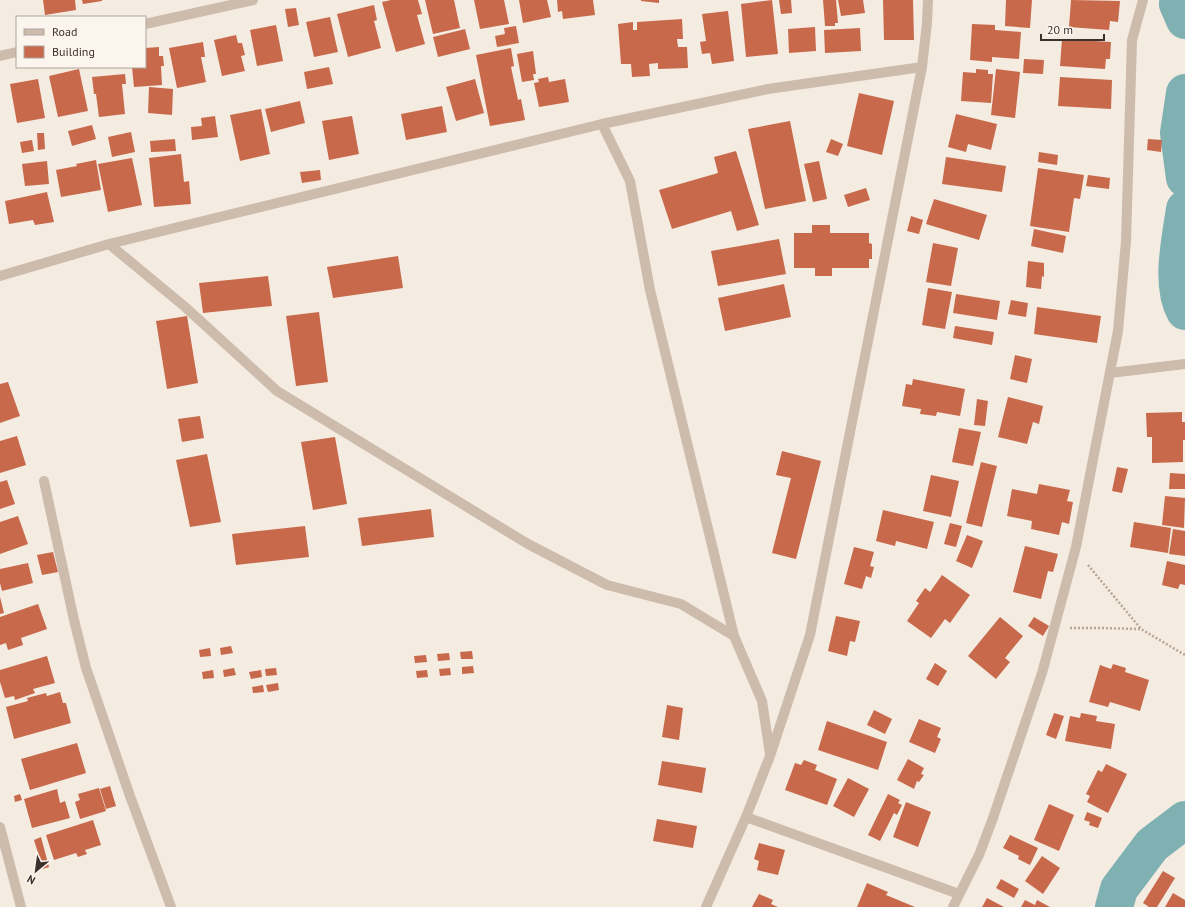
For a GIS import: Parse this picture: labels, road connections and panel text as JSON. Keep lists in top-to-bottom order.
{
  "legend": ["Road", "Building"],
  "scale_bar": "20 m",
  "north": "bottom left"
}
